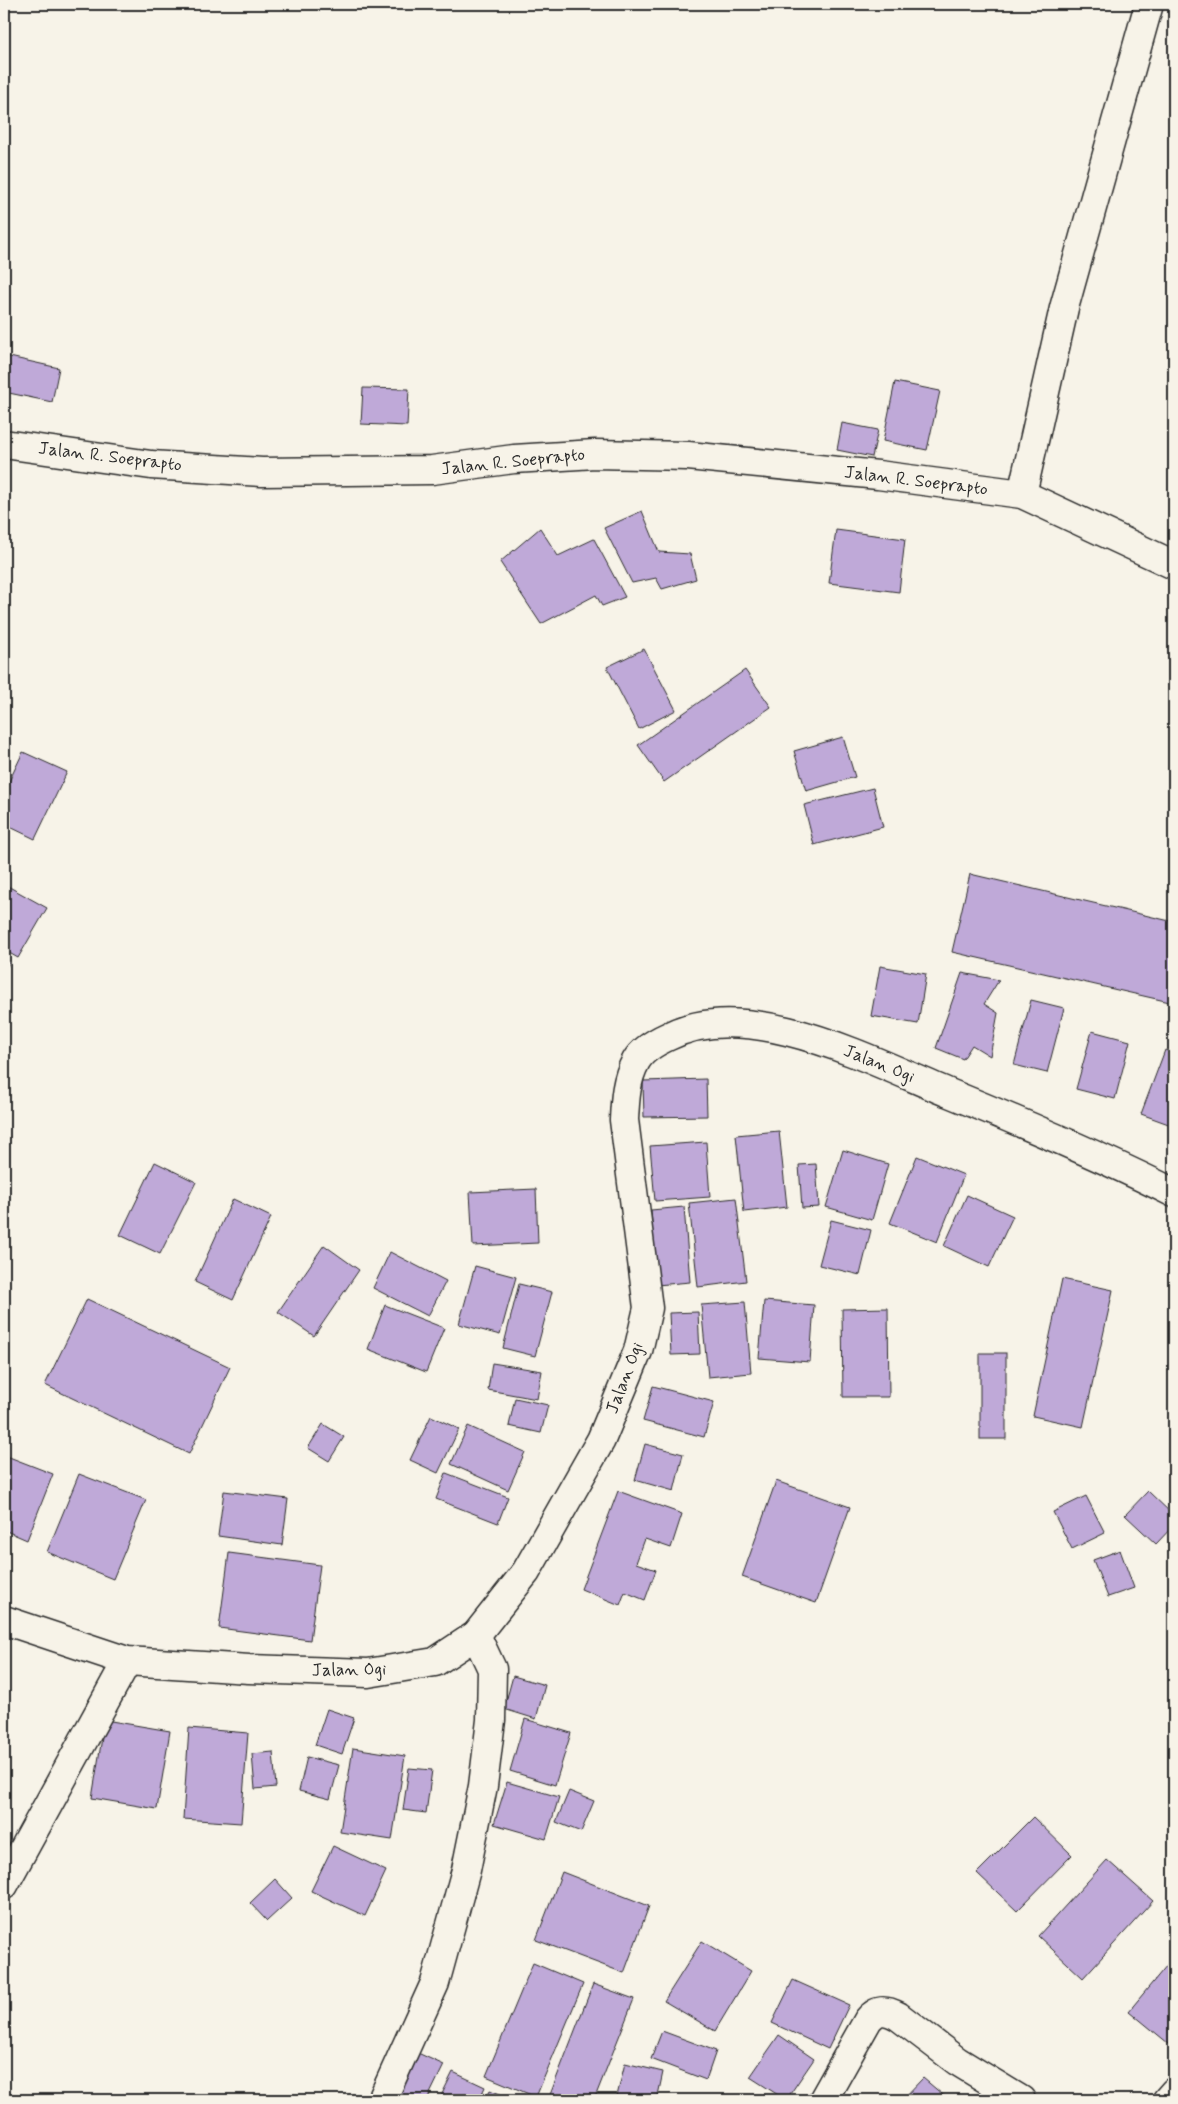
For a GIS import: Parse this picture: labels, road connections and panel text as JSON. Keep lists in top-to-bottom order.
{
  "streets": {
    "street": ["Jalan R. Soeprapto", "Jalan Ogi"]
  }
}
